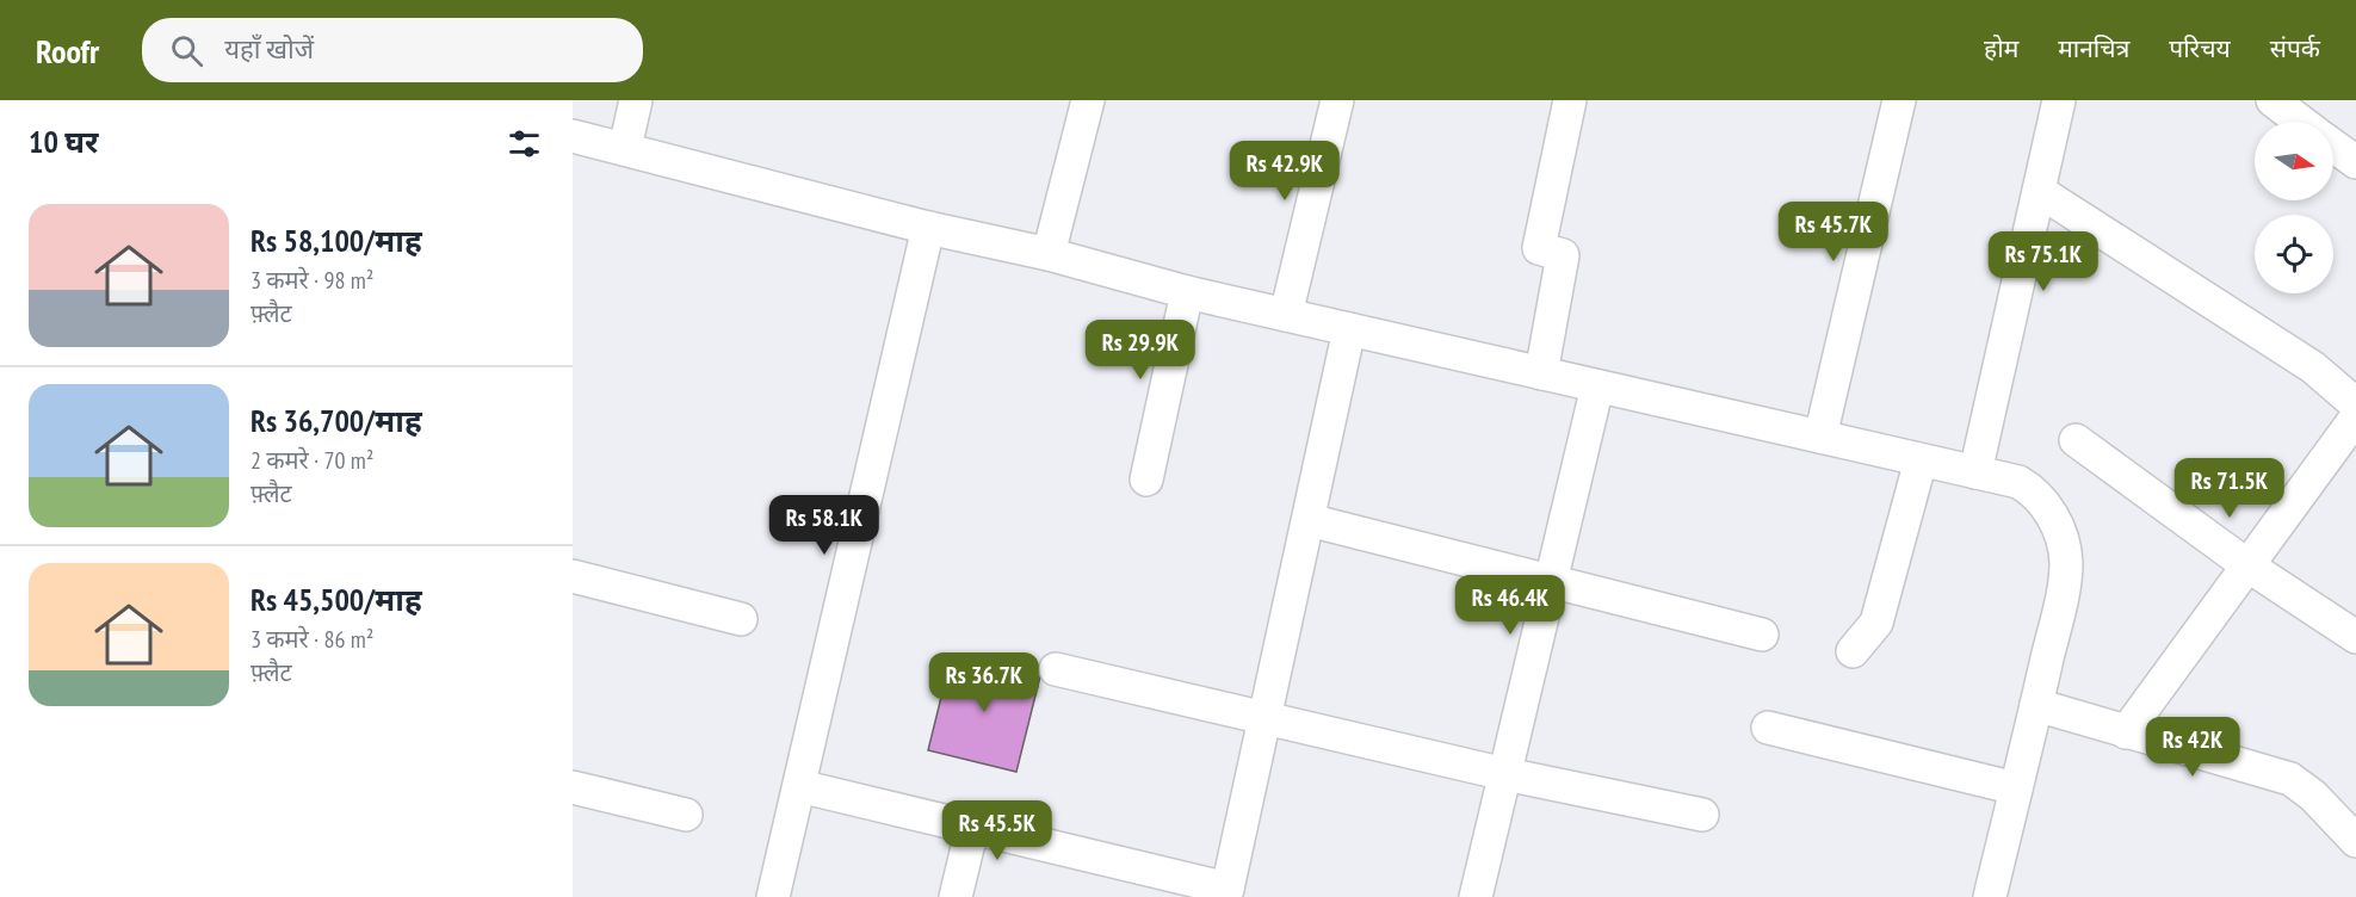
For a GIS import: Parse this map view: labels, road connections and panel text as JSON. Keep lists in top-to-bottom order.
{
  "north": "right",
  "page": {
    "header": "Roofr",
    "search": "यहाँ खोजें",
    "nav": [
      "होम",
      "मानचित्र",
      "परिचय",
      "संपर्क"
    ],
    "heading": "10 घर",
    "price": [
      "Rs 42.9K",
      "Rs 45.7K",
      "Rs 75.1K",
      "Rs 29.9K",
      "Rs 71.5K",
      "Rs 58.1K",
      "Rs 46.4K",
      "Rs 36.7K",
      "Rs 42K",
      "Rs 45.5K"
    ],
    "list": [
      {
        "name": "Rs 58,100/माह",
        "note": "3 कमरे · 98 m² · फ़्लैट"
      },
      {
        "name": "Rs 36,700/माह",
        "note": "2 कमरे · 70 m² · फ़्लैट"
      },
      {
        "name": "Rs 45,500/माह",
        "note": "3 कमरे · 86 m² · फ़्लैट"
      }
    ]
  }
}
